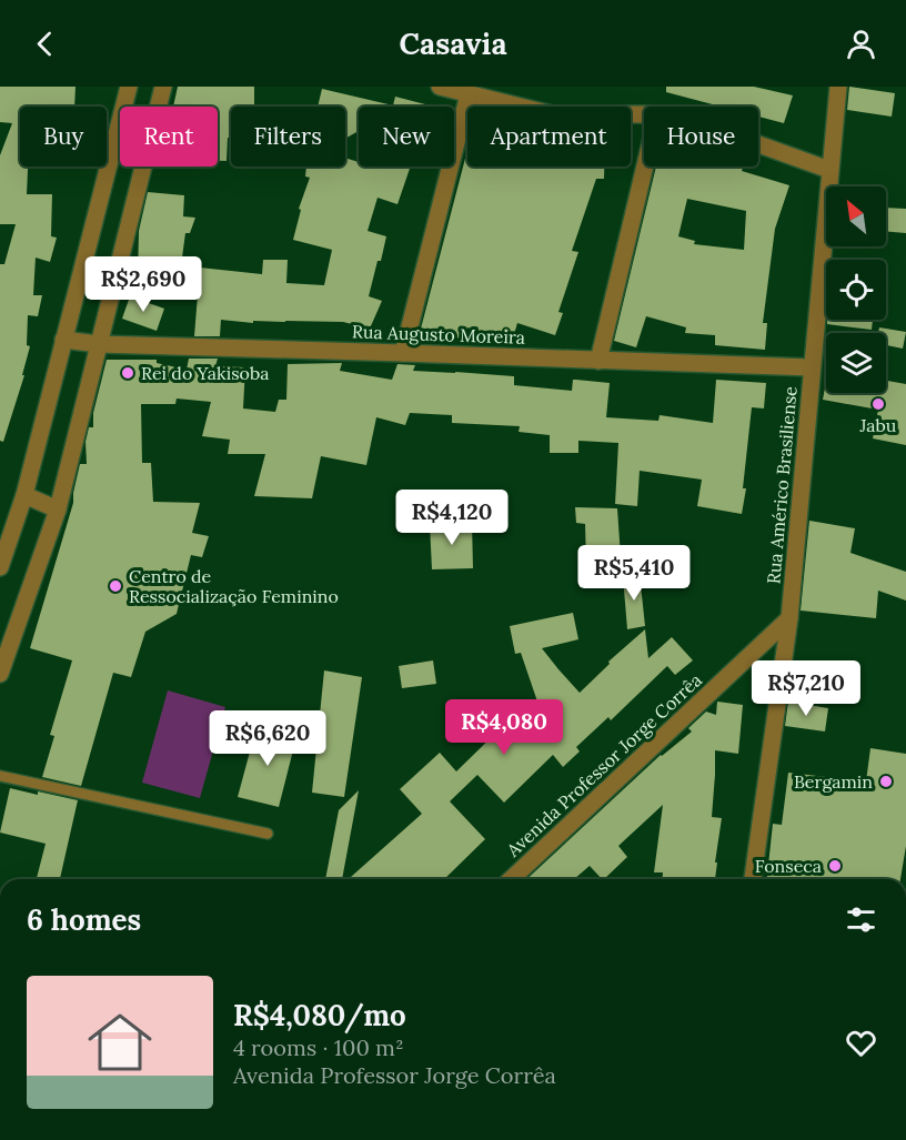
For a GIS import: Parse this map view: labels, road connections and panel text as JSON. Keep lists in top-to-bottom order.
{
  "streets": {
    "street": ["Rua Augusto Moreira", "Rua Américo Brasiliense", "Avenida Professor Jorge Corrêa"]
  },
  "crossings": [
    ["Rua Augusto Moreira", "Rua Américo Brasiliense"],
    ["Rua Américo Brasiliense", "Avenida Professor Jorge Corrêa"]
  ],
  "places": [
    "Rei do Yakisoba",
    "Jabu",
    "Centro de Ressocialização Feminino",
    "Bergamin",
    "Fonseca"
  ],
  "north": "top left",
  "page": {
    "header": "Casavia",
    "chip": [
      "Buy",
      "Rent",
      "Filters",
      "New",
      "Apartment",
      "House"
    ],
    "price": [
      "R$2,690",
      "R$4,120",
      "R$5,410",
      "R$7,210",
      "R$4,080",
      "R$6,620"
    ],
    "heading": "6 homes",
    "list": [
      {
        "name": "R$4,080/mo",
        "note": "4 rooms · 100 m² · Avenida Professor Jorge Corrêa"
      }
    ]
  }
}
